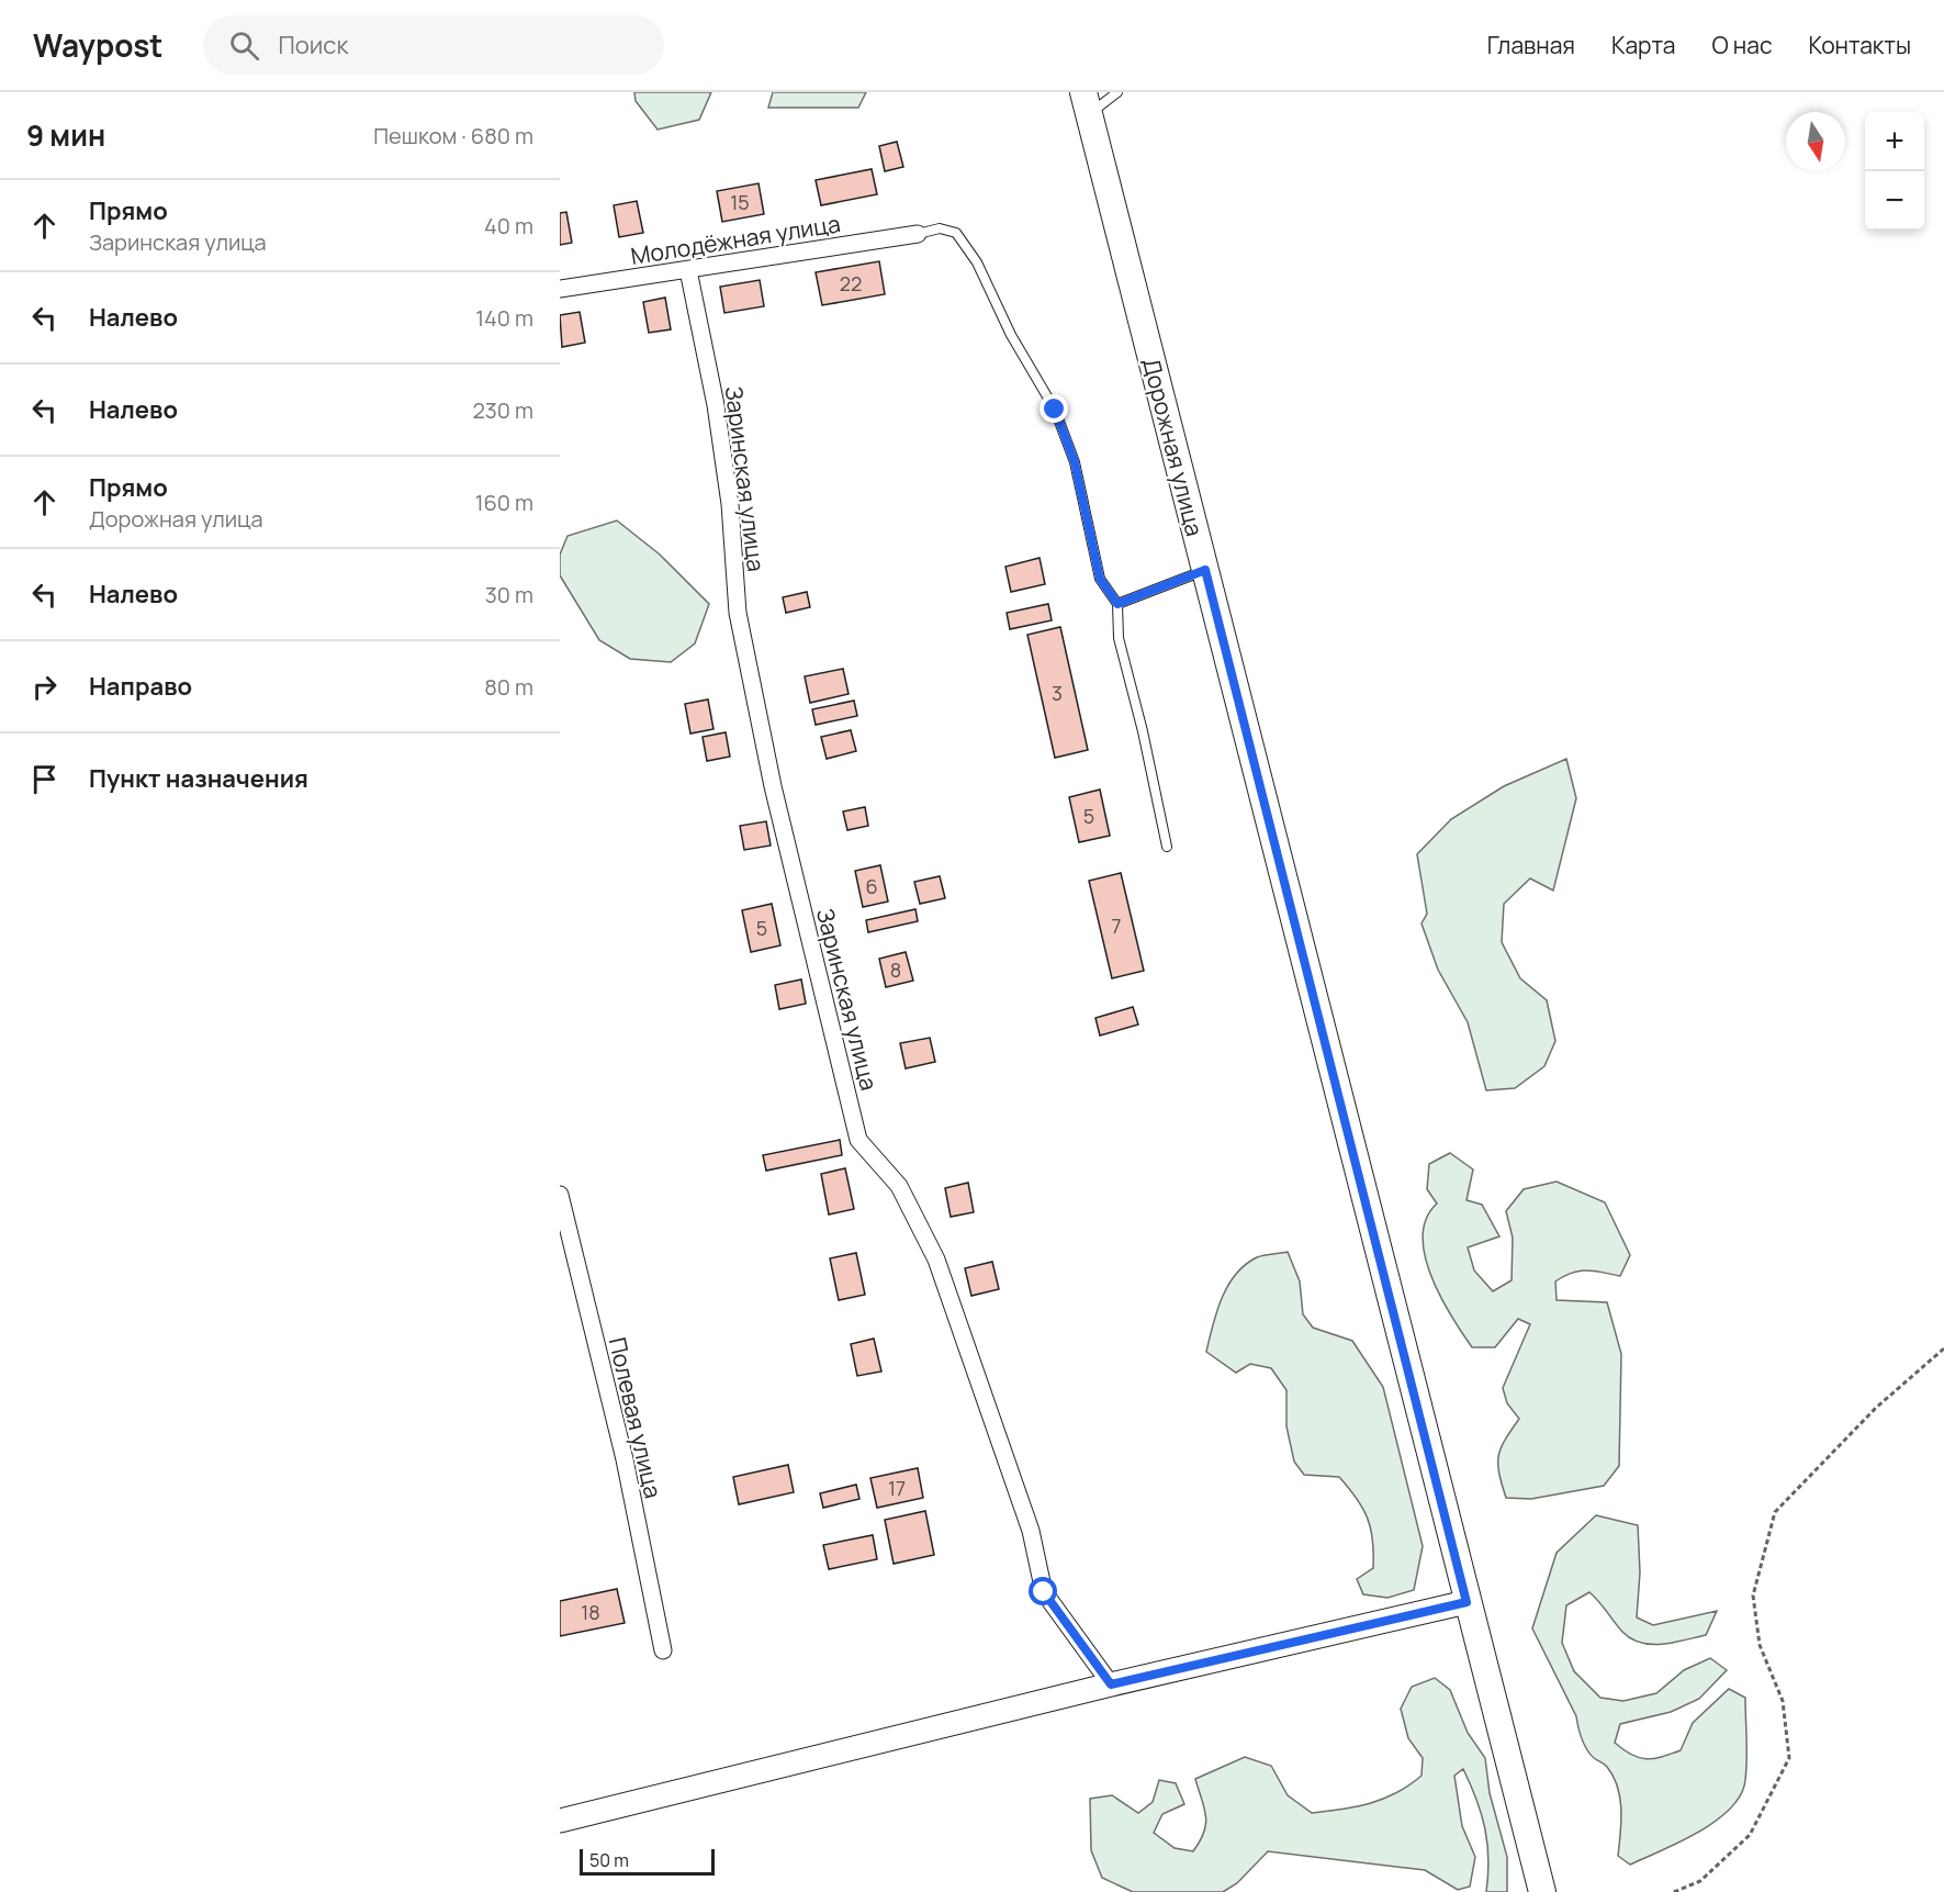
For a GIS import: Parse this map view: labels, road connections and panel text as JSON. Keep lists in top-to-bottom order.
{
  "streets": {
    "main road": ["Дорожная улица"],
    "street": ["Молодёжная улица", "Заринская улица", "Полевая улица"]
  },
  "crossings": [
    ["Молодёжная улица", "Заринская улица"]
  ],
  "house_numbers": [
    "15",
    "22",
    "3",
    "5",
    "6",
    "7",
    "5",
    "8",
    "17",
    "18"
  ],
  "scale_bar": "50 m",
  "north": "bottom",
  "page": {
    "header": "Waypost",
    "search": "Поиск",
    "nav": [
      "Главная",
      "Карта",
      "О нас",
      "Контакты"
    ],
    "heading": ["9 мин", "Пешком · 680 m"],
    "map_buttons": ["+", "−"],
    "list": [
      ["Прямо", "Заринская улица", "40 m"],
      ["Налево", "140 m"],
      ["Налево", "230 m"],
      ["Прямо", "Дорожная улица", "160 m"],
      ["Налево", "30 m"],
      ["Направо", "80 m"],
      "Пункт назначения"
    ],
    "scale": "50 m"
  }
}
